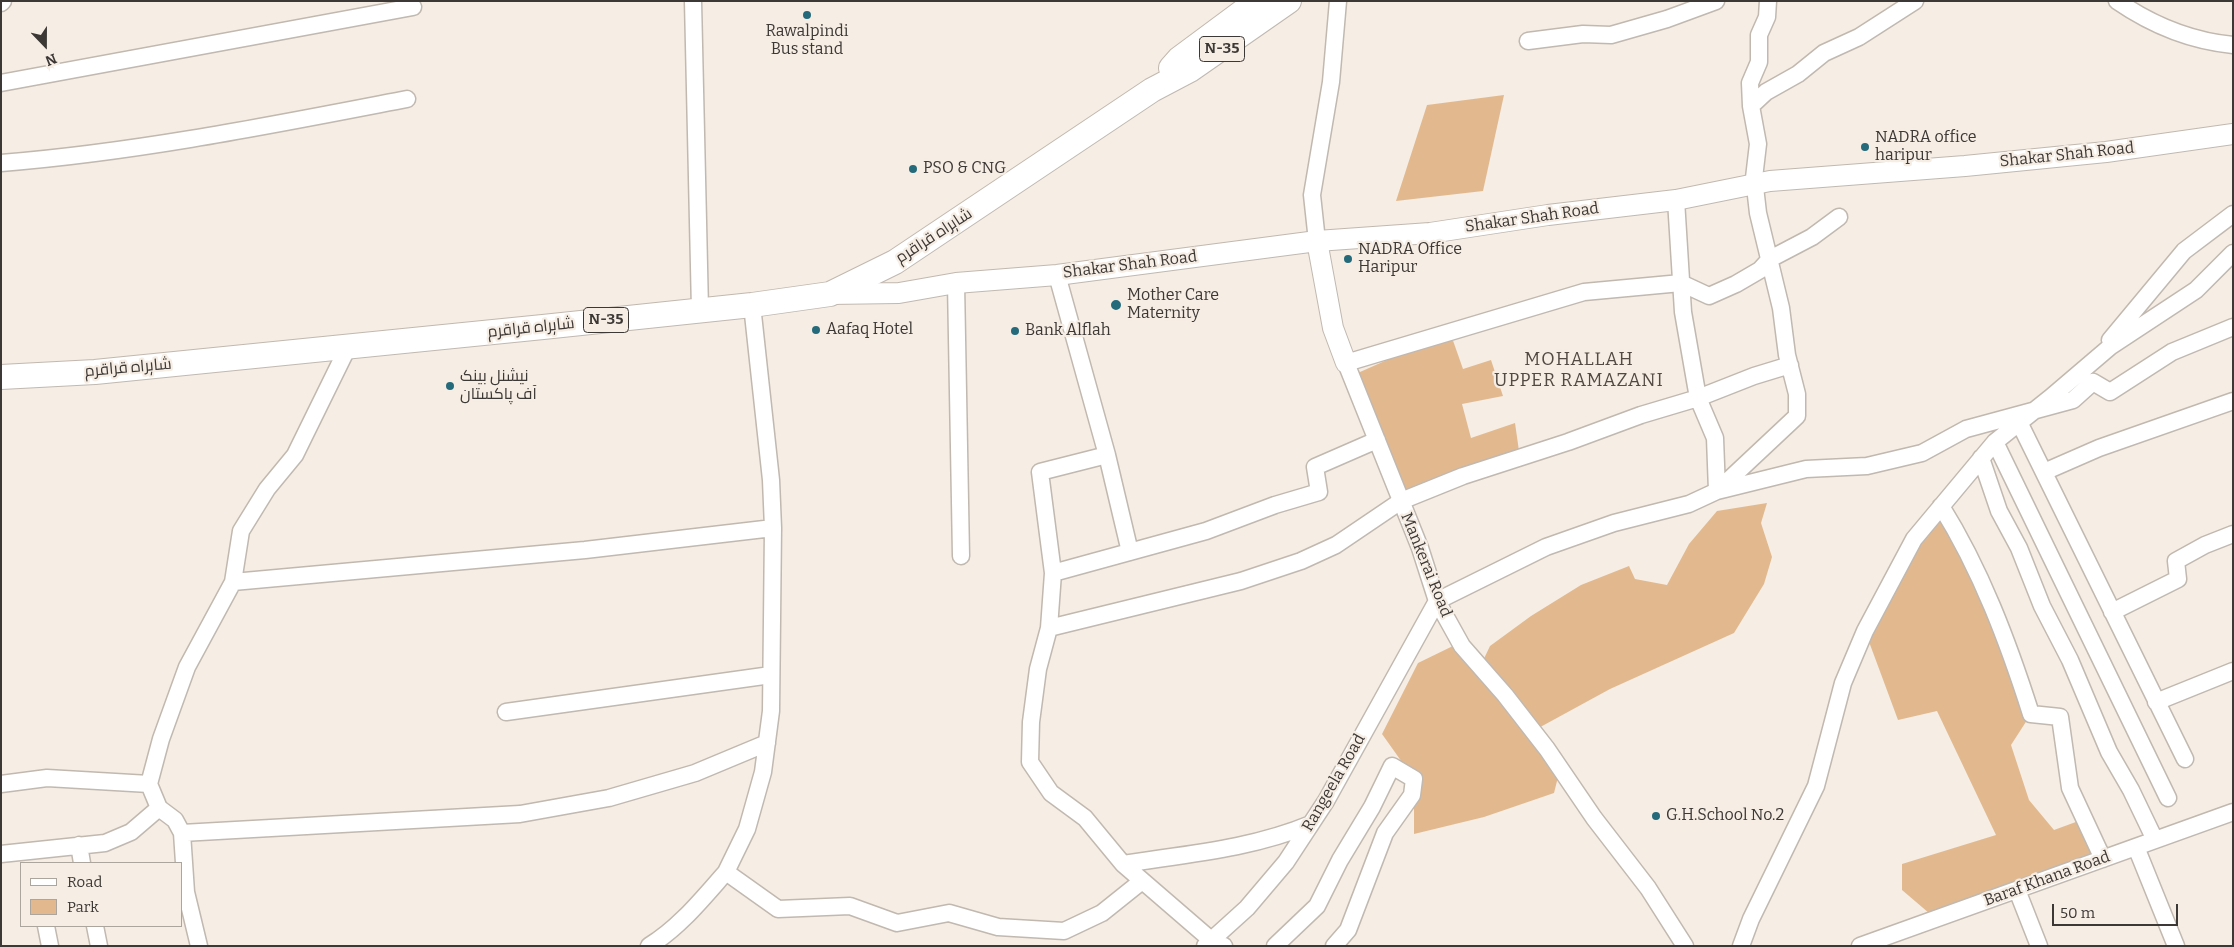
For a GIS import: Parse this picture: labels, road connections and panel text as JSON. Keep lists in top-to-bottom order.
{
  "streets": {
    "highway": ["N-35", "شاہراہ قراقرم"],
    "main road": ["Shakar Shah Road", "Mankerai Road"],
    "street": ["Rangeela Road", "Baraf Khana Road"]
  },
  "crossings": [
    ["Shakar Shah Road", "شاہراہ قراقرم"],
    ["Shakar Shah Road", "Mankerai Road"],
    ["Mankerai Road", "Rangeela Road"]
  ],
  "districts": ["MOHALLAH UPPER RAMAZANI"],
  "places": [
    "Rawalpindi Bus stand",
    "NADRA office haripur",
    "PSO & CNG",
    "NADRA Office Haripur",
    "Mother Care Maternity",
    "Aafaq Hotel",
    "Bank Alflah",
    "نیشنل بینک آف پاکستان",
    "G.H.School No.2"
  ],
  "legend": ["Road", "Park"],
  "scale_bar": "50 m",
  "north": "bottom"
}
